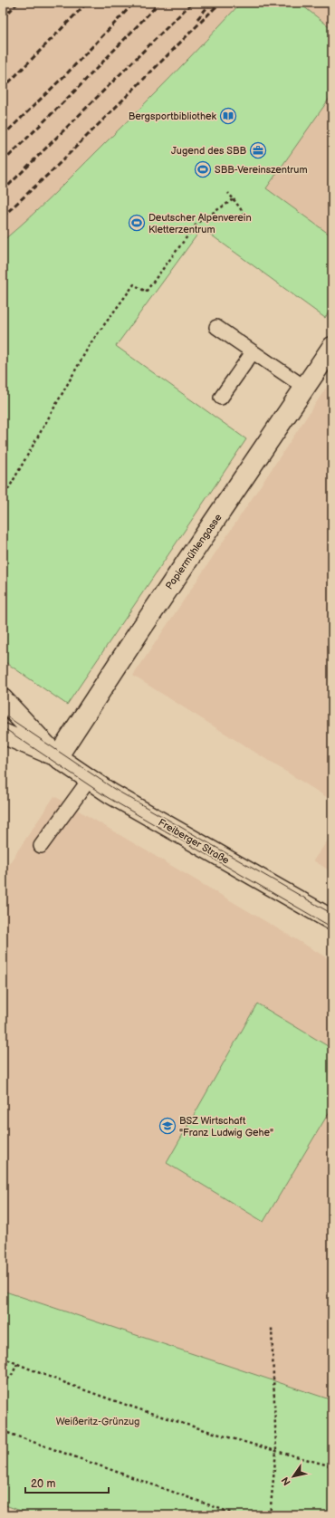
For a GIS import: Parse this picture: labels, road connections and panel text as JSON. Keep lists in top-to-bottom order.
{
  "streets": {
    "street": ["Papiermühlengasse", "Freiberger Straße"]
  },
  "crossings": [
    ["Papiermühlengasse", "Freiberger Straße"]
  ],
  "parks": ["Weißeritz-Grünzug"],
  "places": {
    "library": ["Bergsportbibliothek"],
    "office": ["Jugend des SBB"],
    "sports": ["SBB-Vereinszentrum", "Deutscher Alpenverein Kletterzentrum"],
    "school or university": ["BSZ Wirtschaft \"Franz Ludwig Gehe\""]
  },
  "scale_bar": "20 m",
  "north": "bottom left"
}
